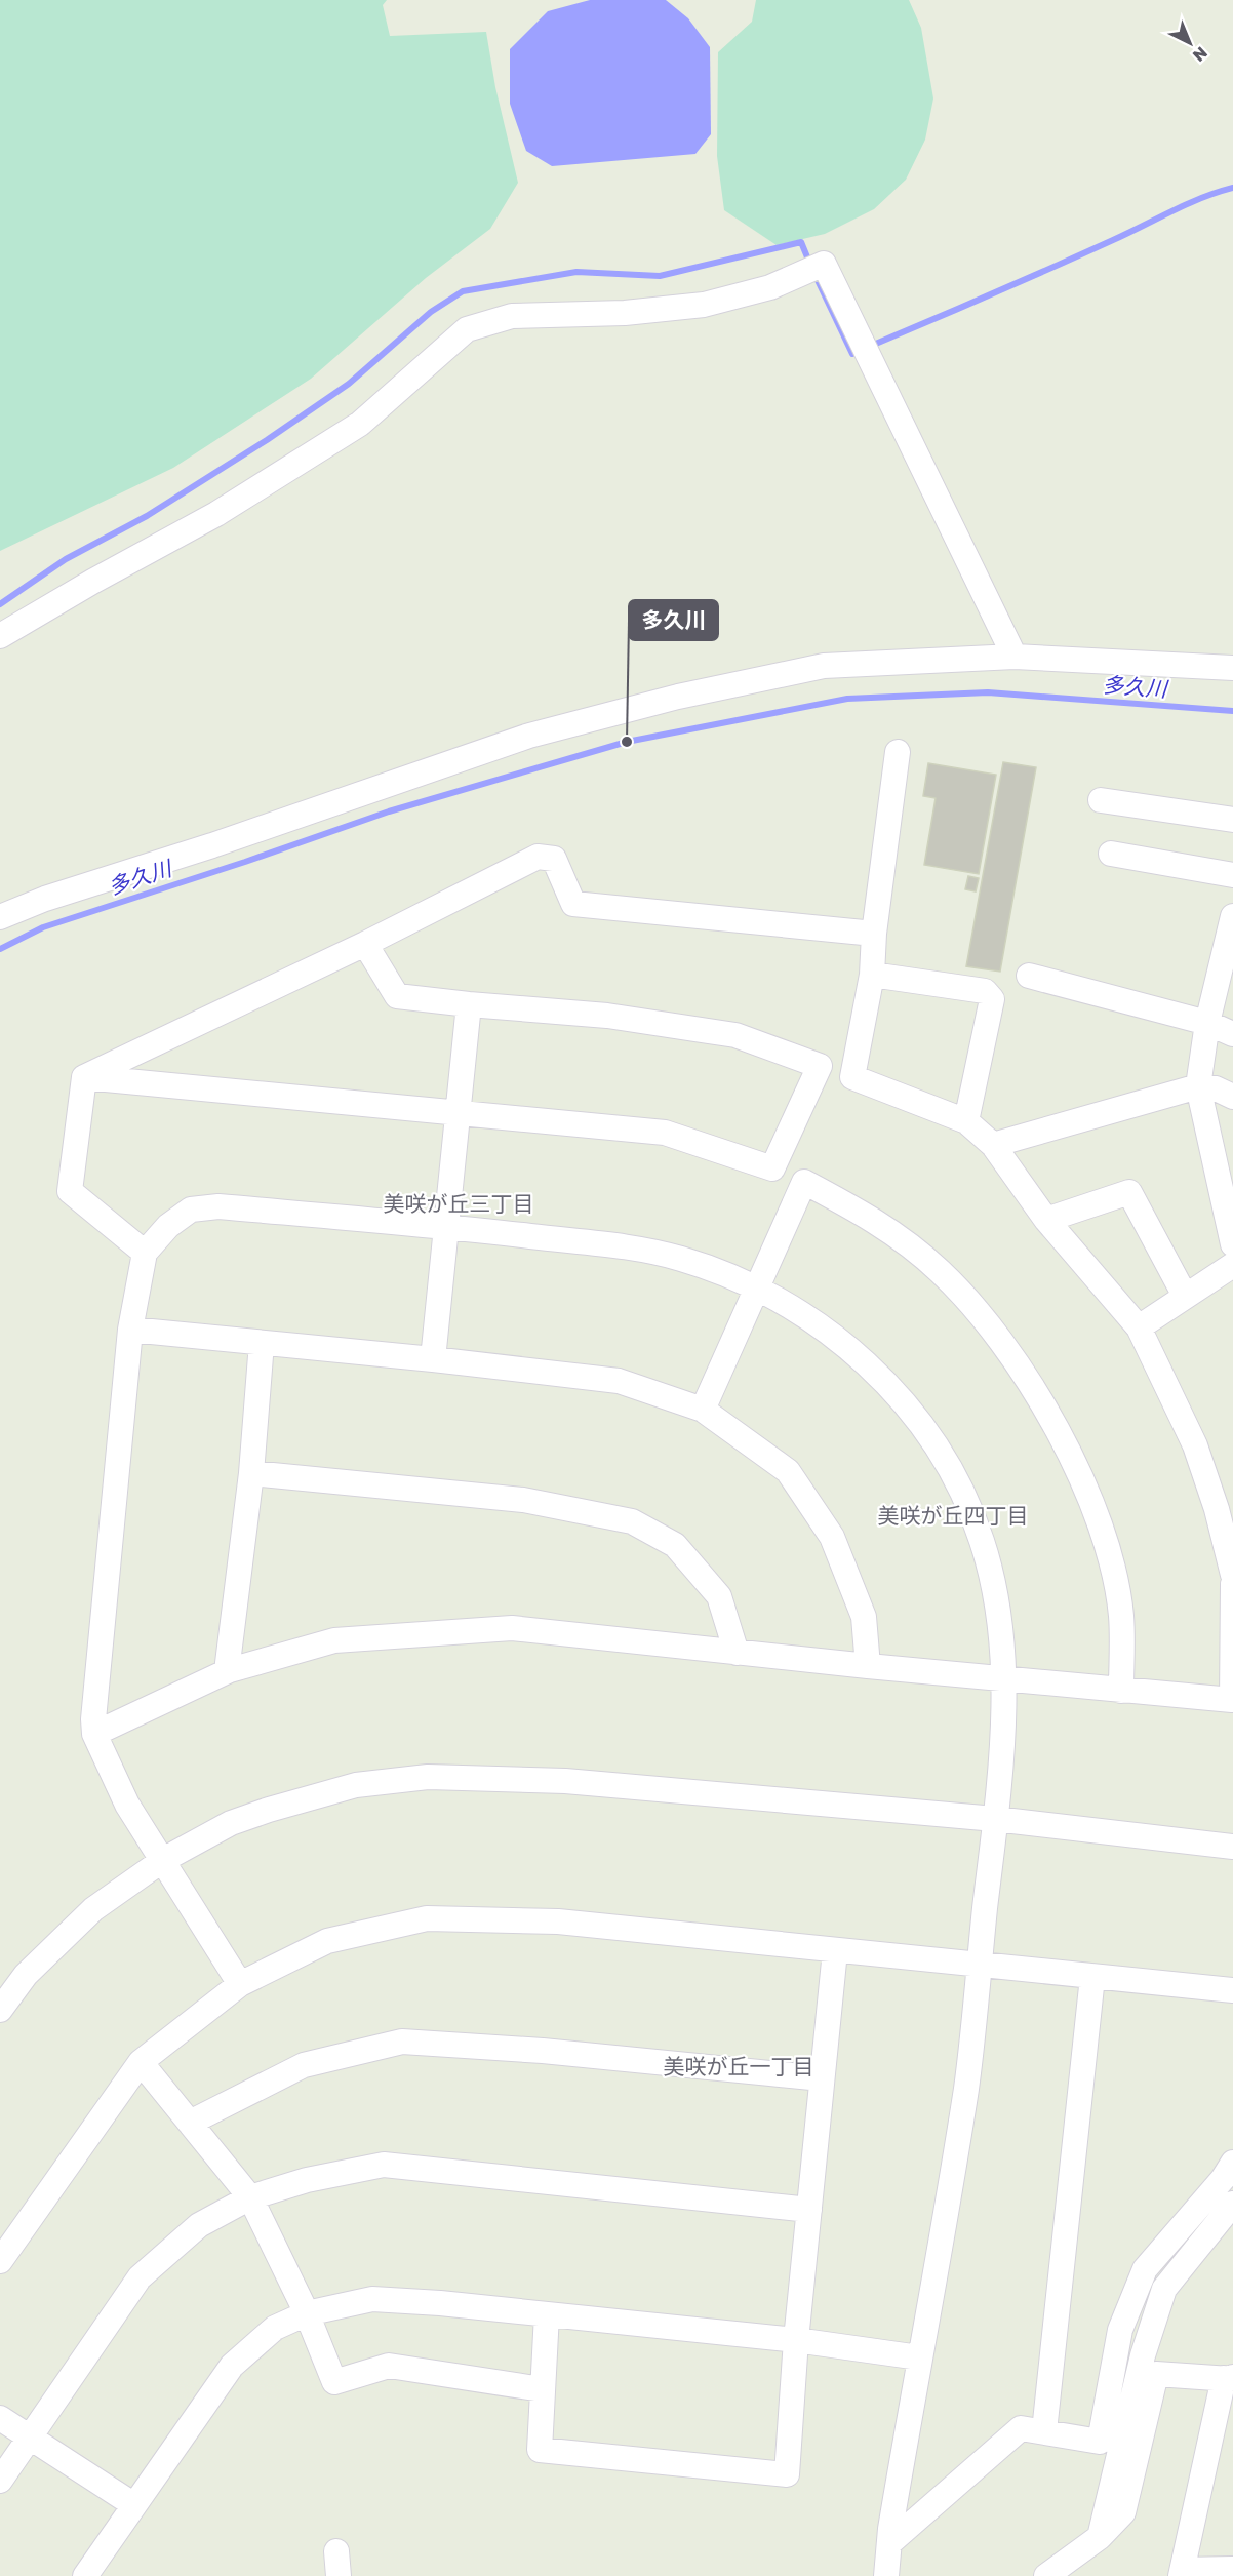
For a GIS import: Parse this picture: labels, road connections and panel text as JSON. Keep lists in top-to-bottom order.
{
  "districts": ["美咲が丘三丁目", "美咲が丘四丁目", "美咲が丘一丁目"],
  "water": ["多久川"],
  "places": ["多久川"],
  "north": "bottom right"
}
